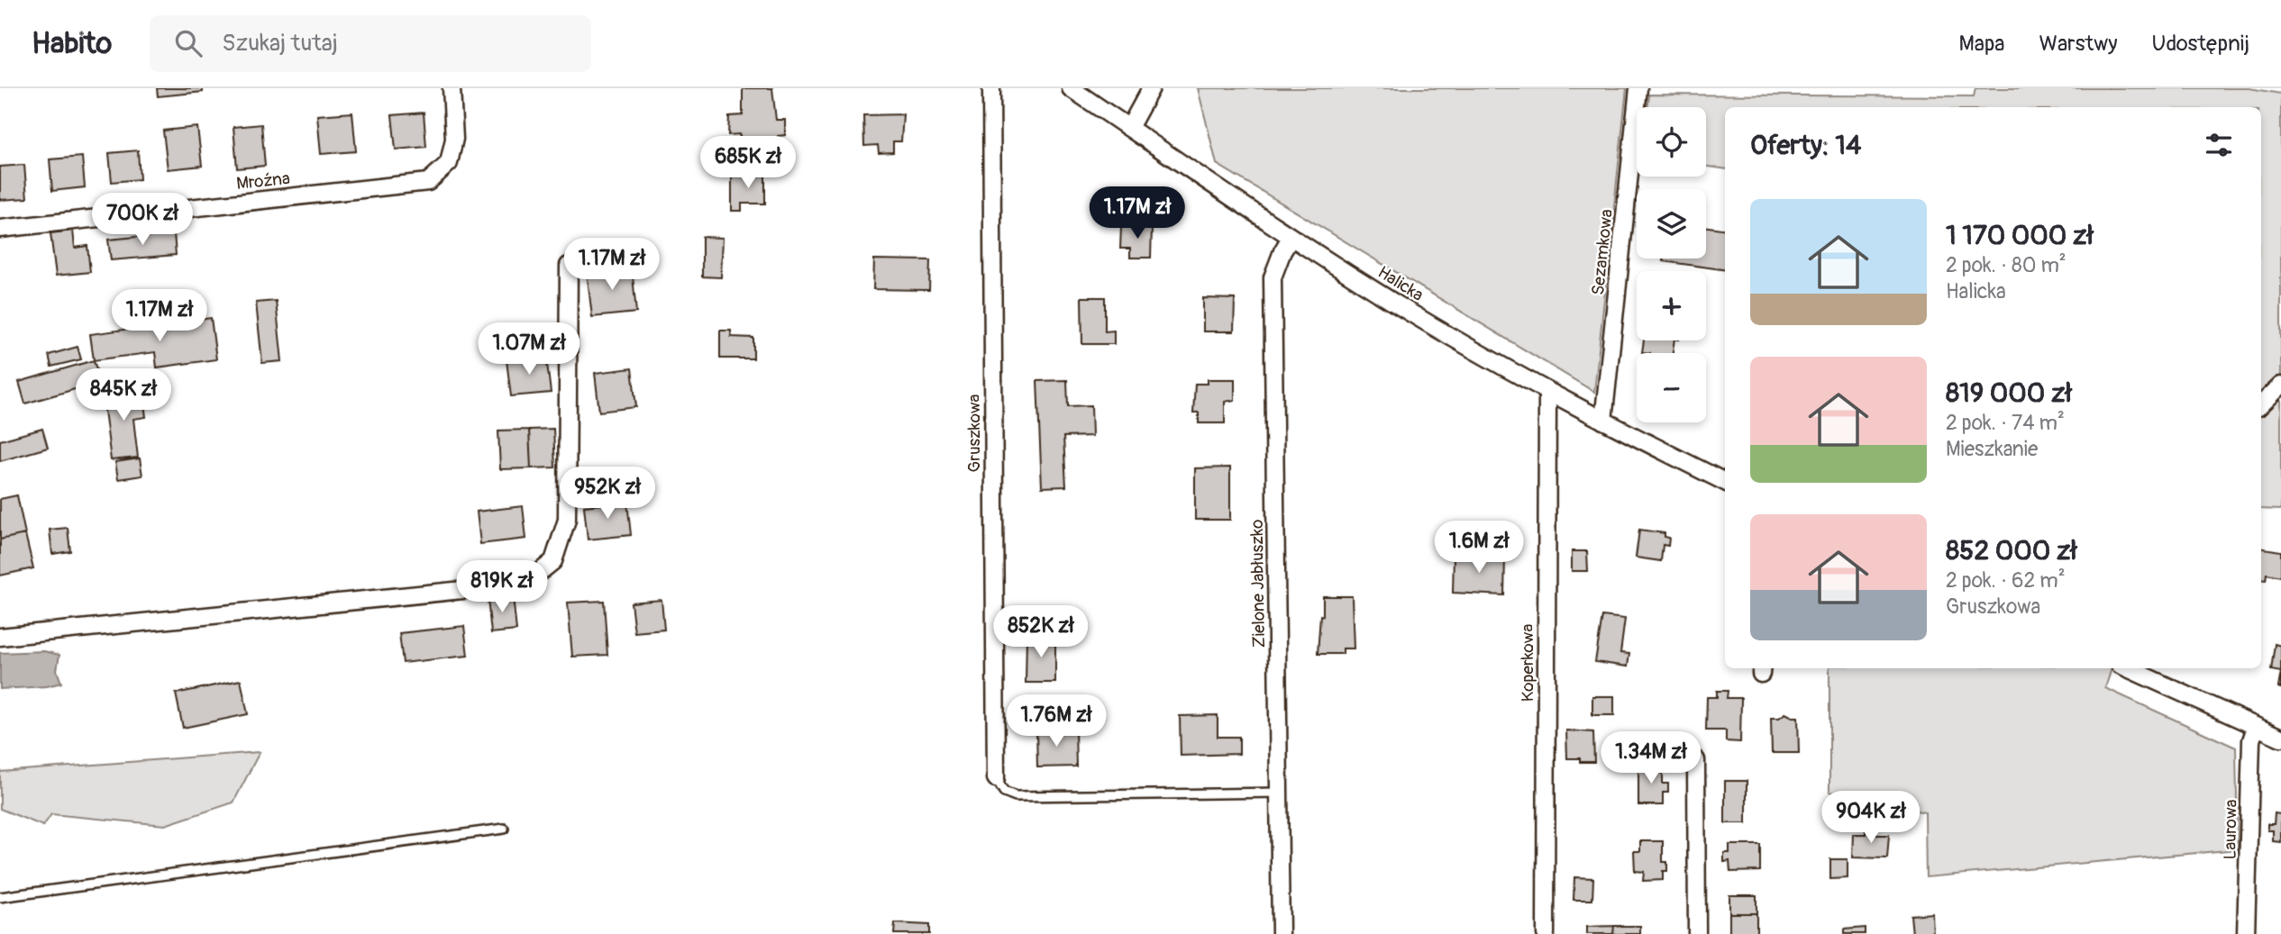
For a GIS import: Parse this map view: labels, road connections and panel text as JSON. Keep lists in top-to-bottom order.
{
  "streets": {
    "street": [
      "Mroźna",
      "Sezamkowa",
      "Halicka",
      "Gruszkowa",
      "Zielone Jabłuszko",
      "Koperkowa",
      "Laurowa"
    ]
  },
  "crossings": [
    ["Sezamkowa", "Halicka"],
    ["Halicka", "Zielone Jabłuszko"],
    ["Halicka", "Koperkowa"]
  ],
  "page": {
    "header": "Habito",
    "search": "Szukaj tutaj",
    "nav": ["Mapa", "Warstwy", "Udostępnij"],
    "map_buttons": ["+", "−"],
    "heading": "Oferty: 14",
    "price": [
      "685K zł",
      "1.17M zł",
      "700K zł",
      "1.17M zł",
      "1.17M zł",
      "1.07M zł",
      "845K zł",
      "952K zł",
      "1.6M zł",
      "819K zł",
      "852K zł",
      "1.76M zł",
      "1.34M zł",
      "904K zł"
    ],
    "list": [
      {
        "name": "1 170 000 zł",
        "note": "2 pok. · 80 m² · Halicka"
      },
      {
        "name": "819 000 zł",
        "note": "2 pok. · 74 m² · Mieszkanie"
      },
      {
        "name": "852 000 zł",
        "note": "2 pok. · 62 m² · Gruszkowa"
      }
    ]
  }
}
